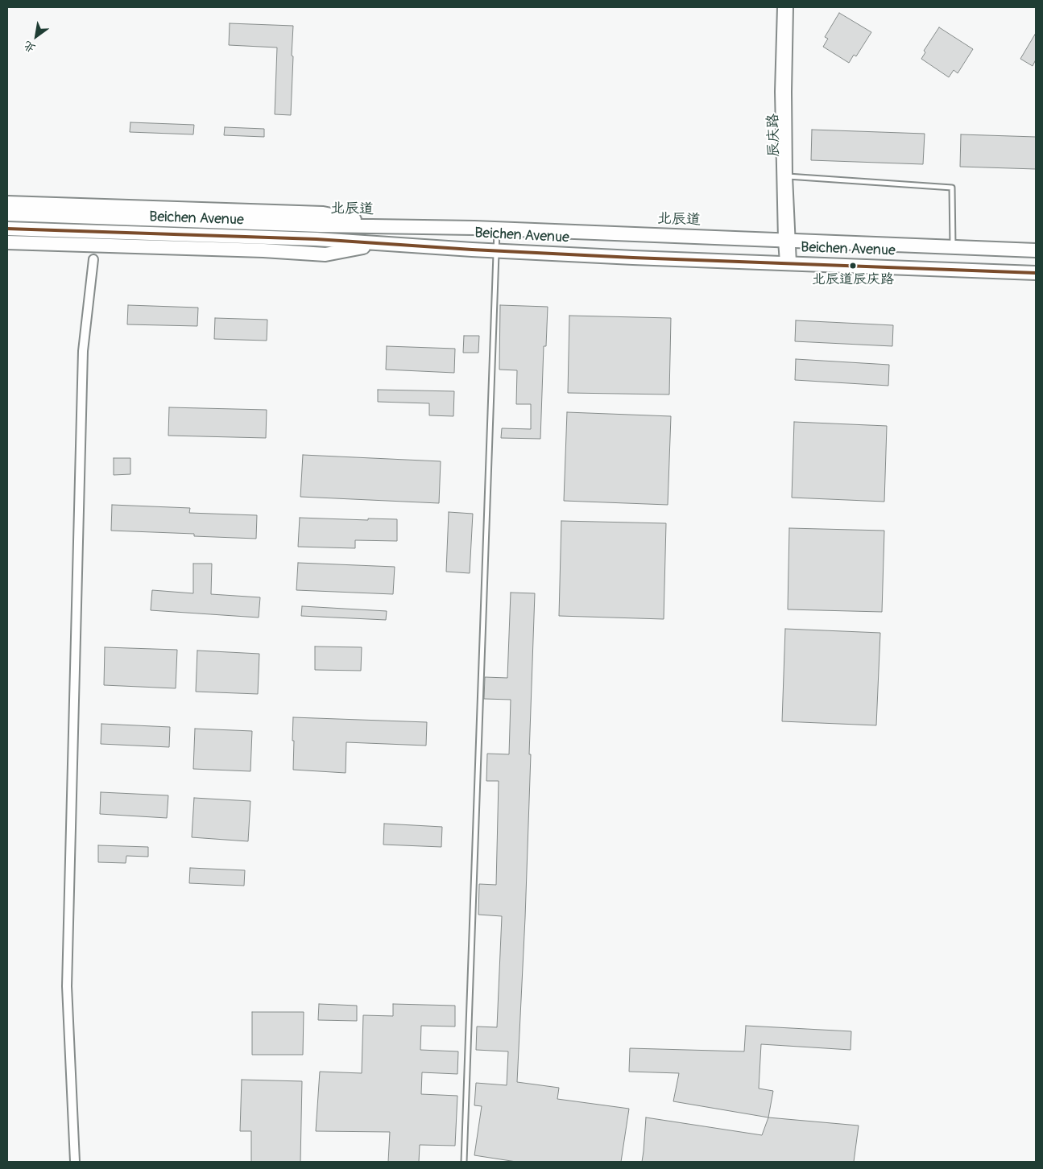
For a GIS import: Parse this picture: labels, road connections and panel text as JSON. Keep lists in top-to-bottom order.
{
  "streets": {
    "main road": ["北辰道", "Beichen Avenue"],
    "street": ["辰庆路"]
  },
  "crossings": [
    ["辰庆路", "北辰道"],
    ["辰庆路", "Beichen Avenue"]
  ],
  "places": ["北辰道辰庆路"],
  "north": "bottom left"
}
